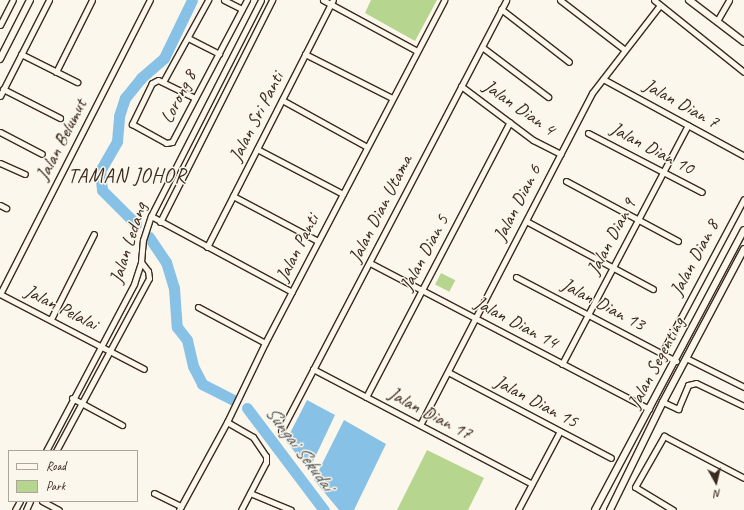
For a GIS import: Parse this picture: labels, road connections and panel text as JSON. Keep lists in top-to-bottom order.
{
  "streets": {
    "street": [
      "Lorong 8",
      "Jalan Dian 7",
      "Jalan Dian 4",
      "Jalan Sri Panti",
      "Jalan Belumut",
      "Jalan Dian 10",
      "Jalan Dian 6",
      "Jalan Dian Utama",
      "Jalan Dian 9",
      "Jalan Ledang",
      "Jalan Panti",
      "Jalan Dian 5",
      "Jalan Dian 8",
      "Jalan Dian 13",
      "Jalan Pelalai",
      "Jalan Dian 14",
      "Jalan Segenting",
      "Jalan Dian 15",
      "Jalan Dian 17"
    ]
  },
  "crossings": [
    ["Jalan Dian 7", "Jalan Dian 6"],
    ["Jalan Dian 7", "Jalan Dian 9"],
    ["Jalan Dian 4", "Jalan Dian 6"],
    ["Jalan Dian 4", "Jalan Dian Utama"],
    ["Jalan Dian 4", "Jalan Dian 5"],
    ["Jalan Belumut", "Jalan Pelalai"],
    ["Jalan Dian 10", "Jalan Dian 9"],
    ["Jalan Dian 6", "Jalan Dian 14"],
    ["Jalan Dian 6", "Jalan Dian 15"],
    ["Jalan Dian 6", "Jalan Dian 17"],
    ["Jalan Dian Utama", "Jalan Dian 14"],
    ["Jalan Dian Utama", "Jalan Dian 17"],
    ["Jalan Dian 9", "Jalan Dian 13"],
    ["Jalan Dian 9", "Jalan Dian 14"],
    ["Jalan Ledang", "Jalan Pelalai"],
    ["Jalan Dian 5", "Jalan Dian 14"],
    ["Jalan Dian 5", "Jalan Dian 17"],
    ["Jalan Dian 8", "Jalan Dian 13"],
    ["Jalan Dian 13", "Jalan Segenting"],
    ["Jalan Dian 14", "Jalan Segenting"]
  ],
  "districts": ["TAMAN JOHOR"],
  "water": ["Sungai Sekudai"],
  "legend": ["Road", "Park"],
  "north": "bottom"
}
